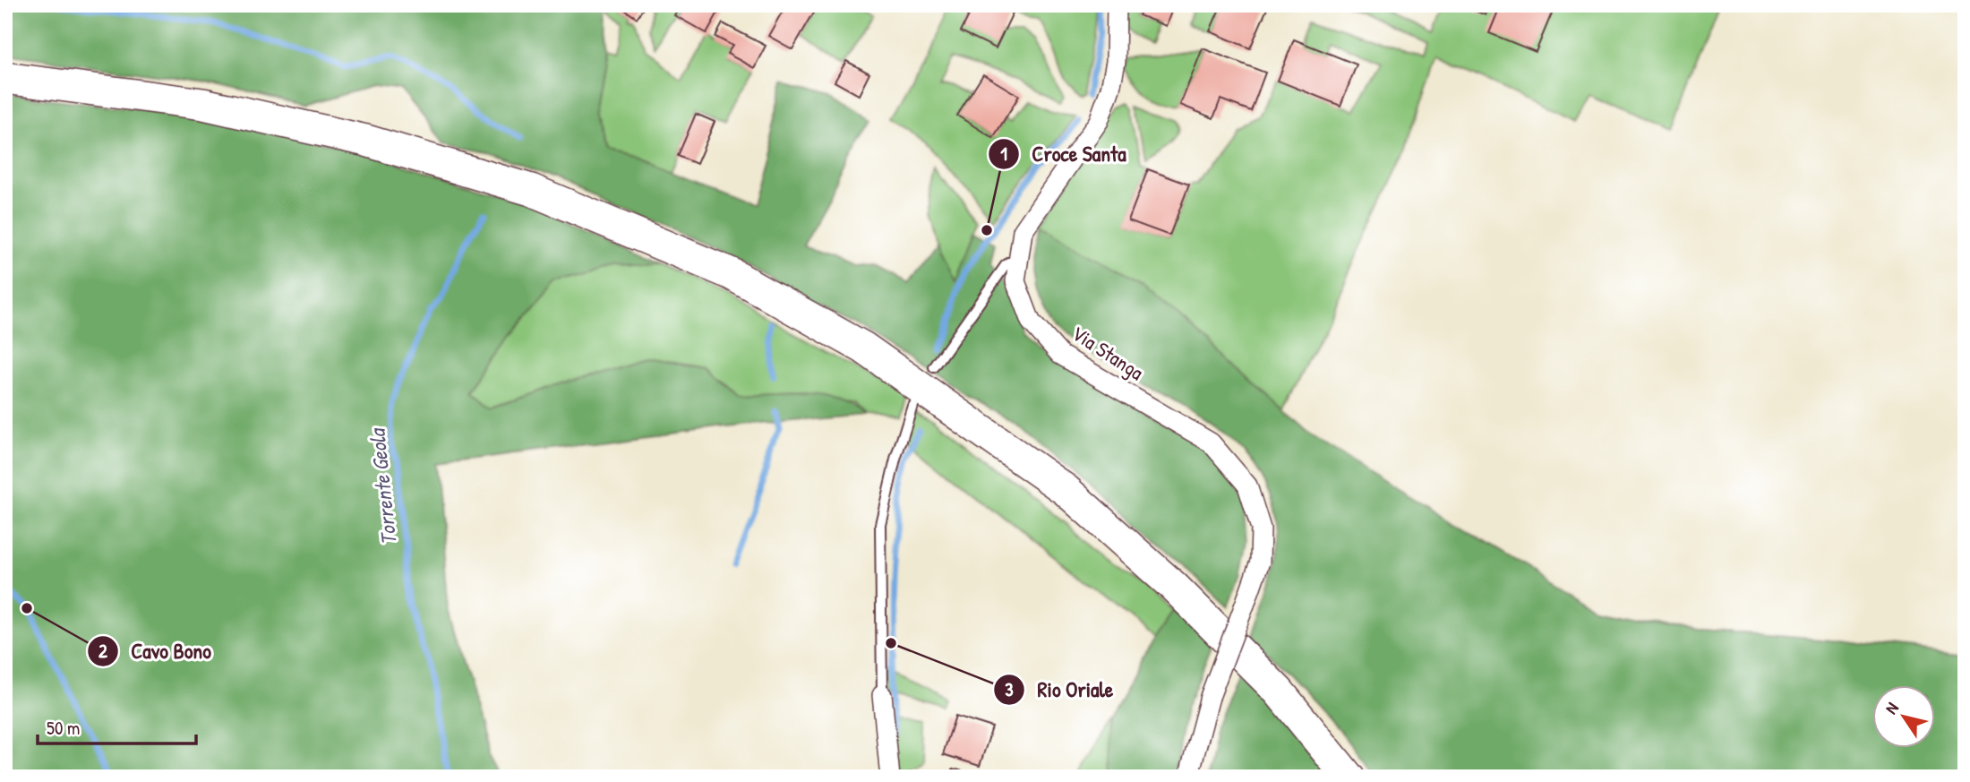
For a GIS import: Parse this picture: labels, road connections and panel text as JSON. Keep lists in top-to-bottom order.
{
  "streets": {
    "street": ["Via Stanga"]
  },
  "water": ["Torrente Geola"],
  "places": ["Croce Santa", "Cavo Bono", "Rio Oriale"],
  "scale_bar": "50 m",
  "north": "top left"
}
